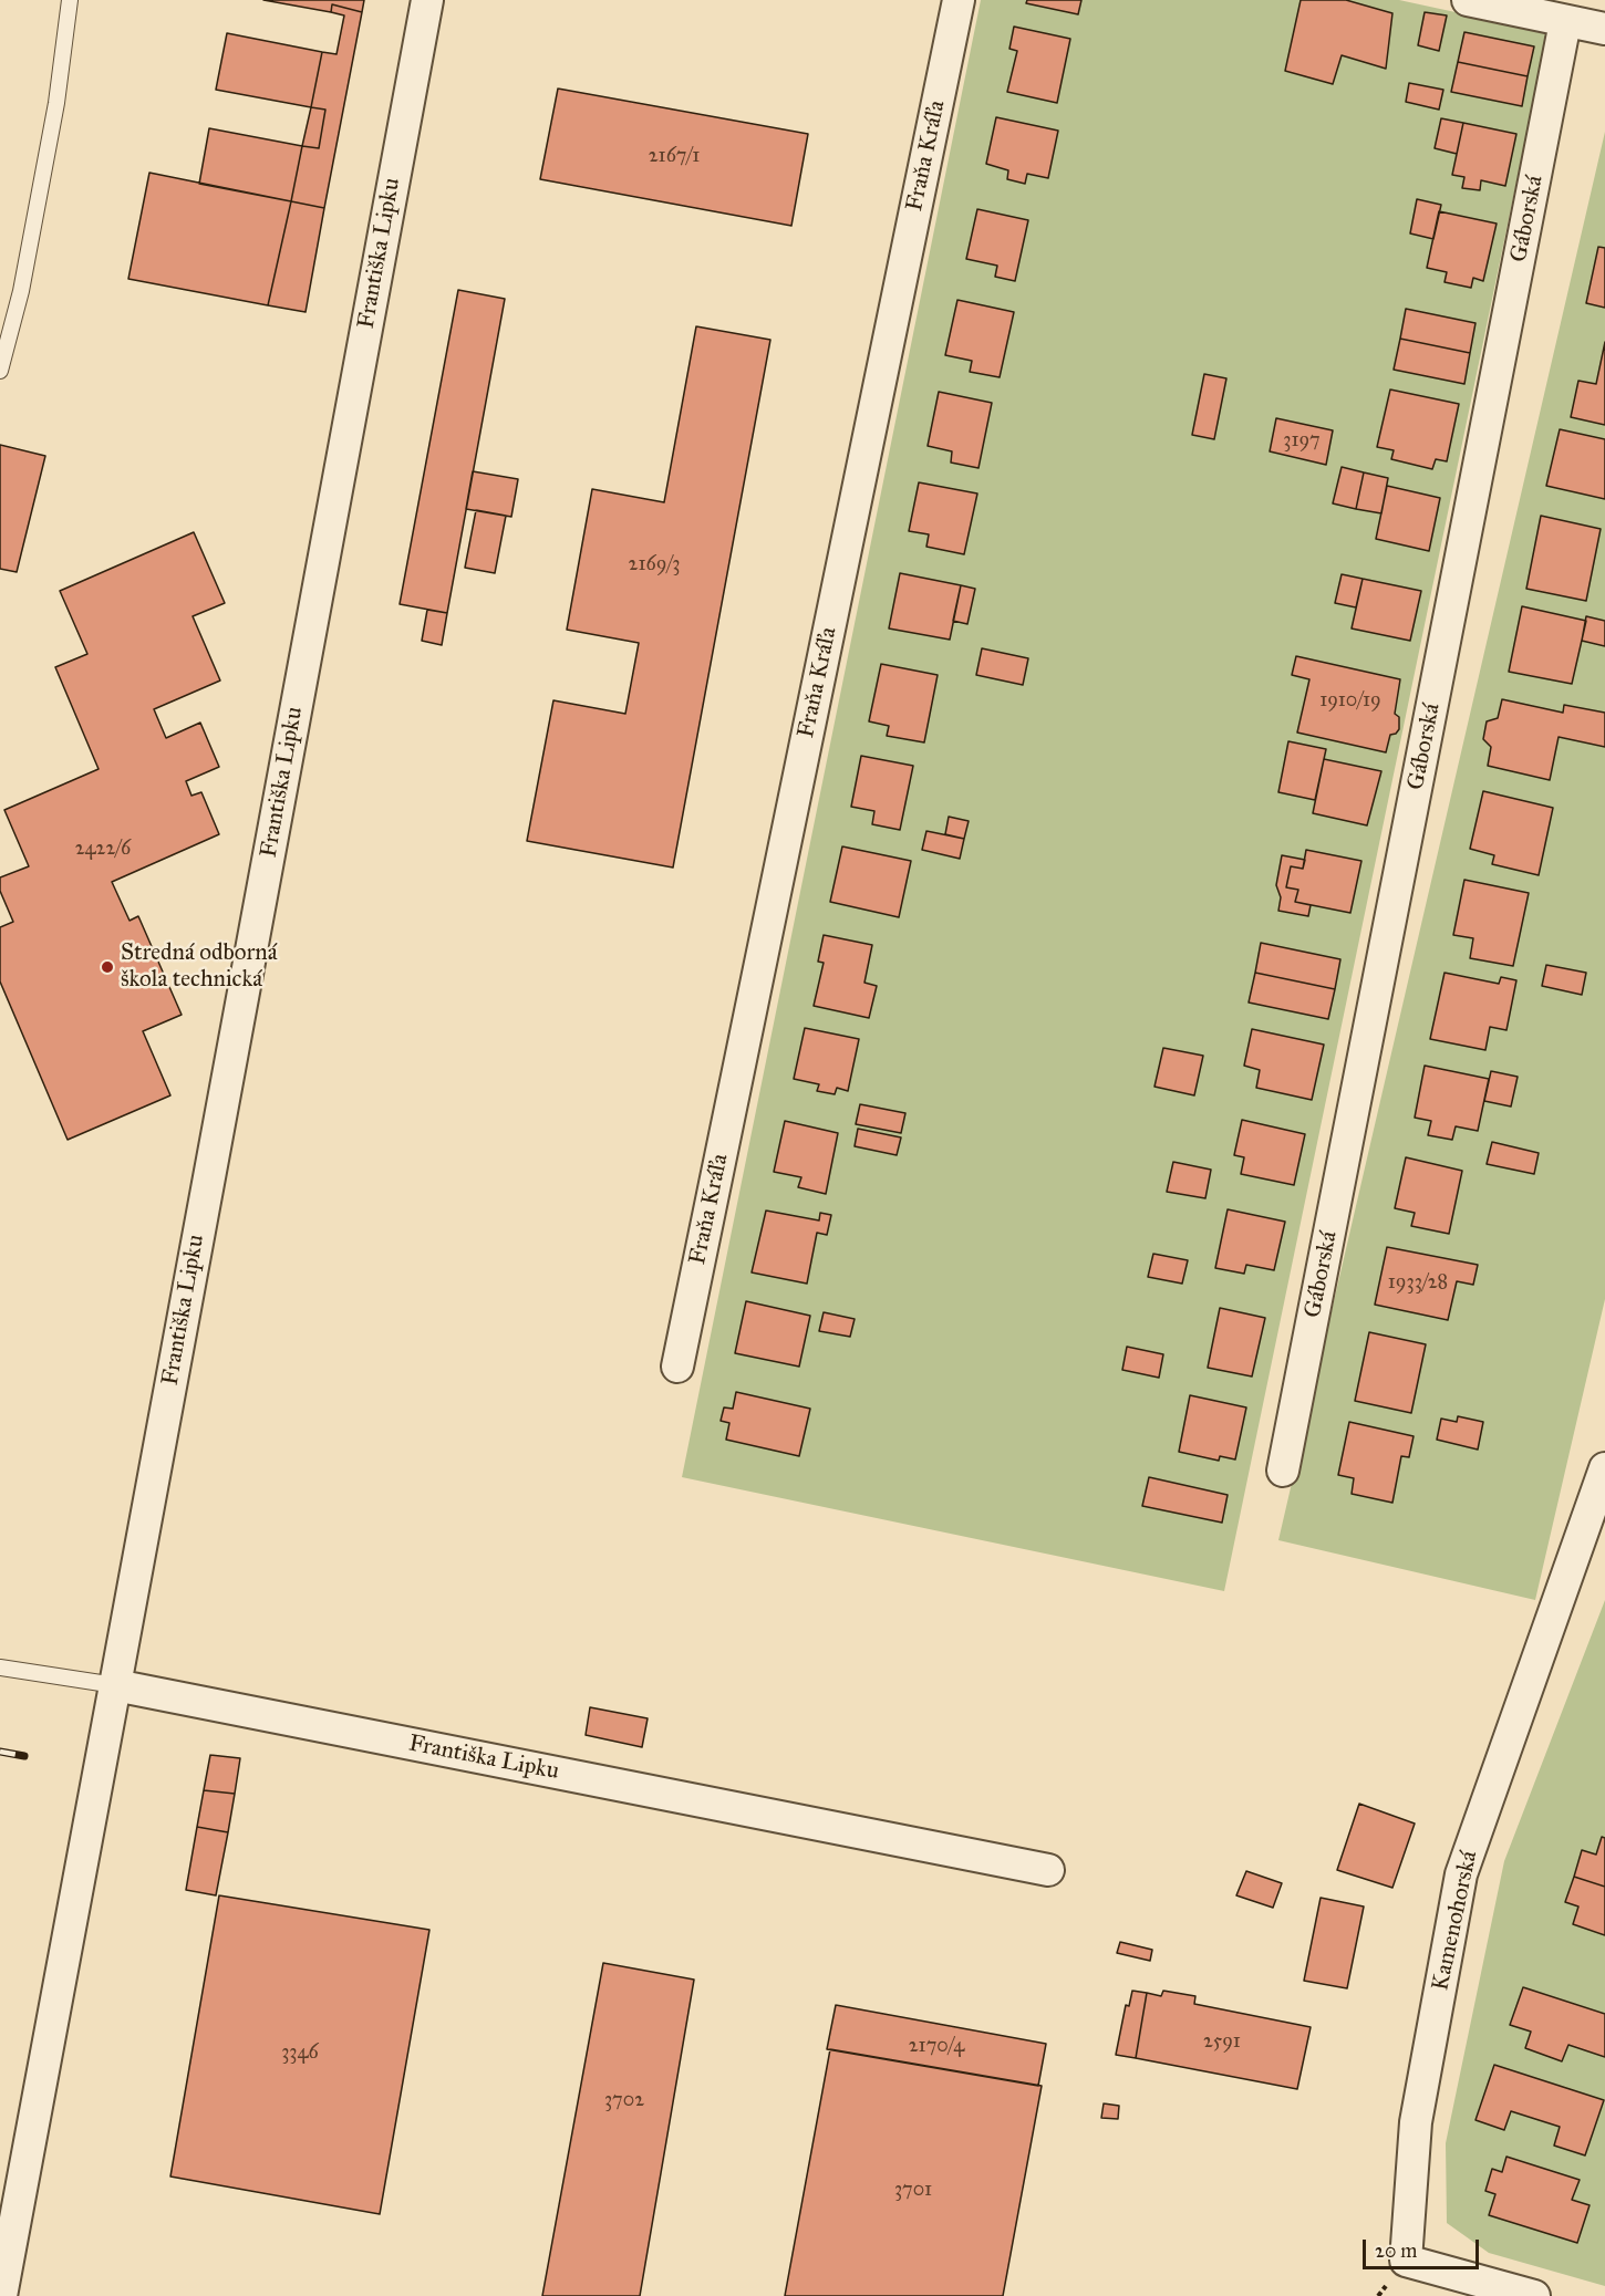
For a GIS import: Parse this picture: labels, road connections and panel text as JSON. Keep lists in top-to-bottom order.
{
  "streets": {
    "street": [
      "Fraňa Kráľa",
      "Gáborská",
      "Františka Lipku",
      "Kamenohorská"
    ]
  },
  "places": ["Stredná odborná škola technická"],
  "house_numbers": [
    "2167/1",
    "3197",
    "2169/3",
    "1910/19",
    "2422/6",
    "1933/28",
    "2591",
    "2170/4",
    "3346",
    "3702",
    "3701"
  ],
  "scale_bar": "20 m"
}
